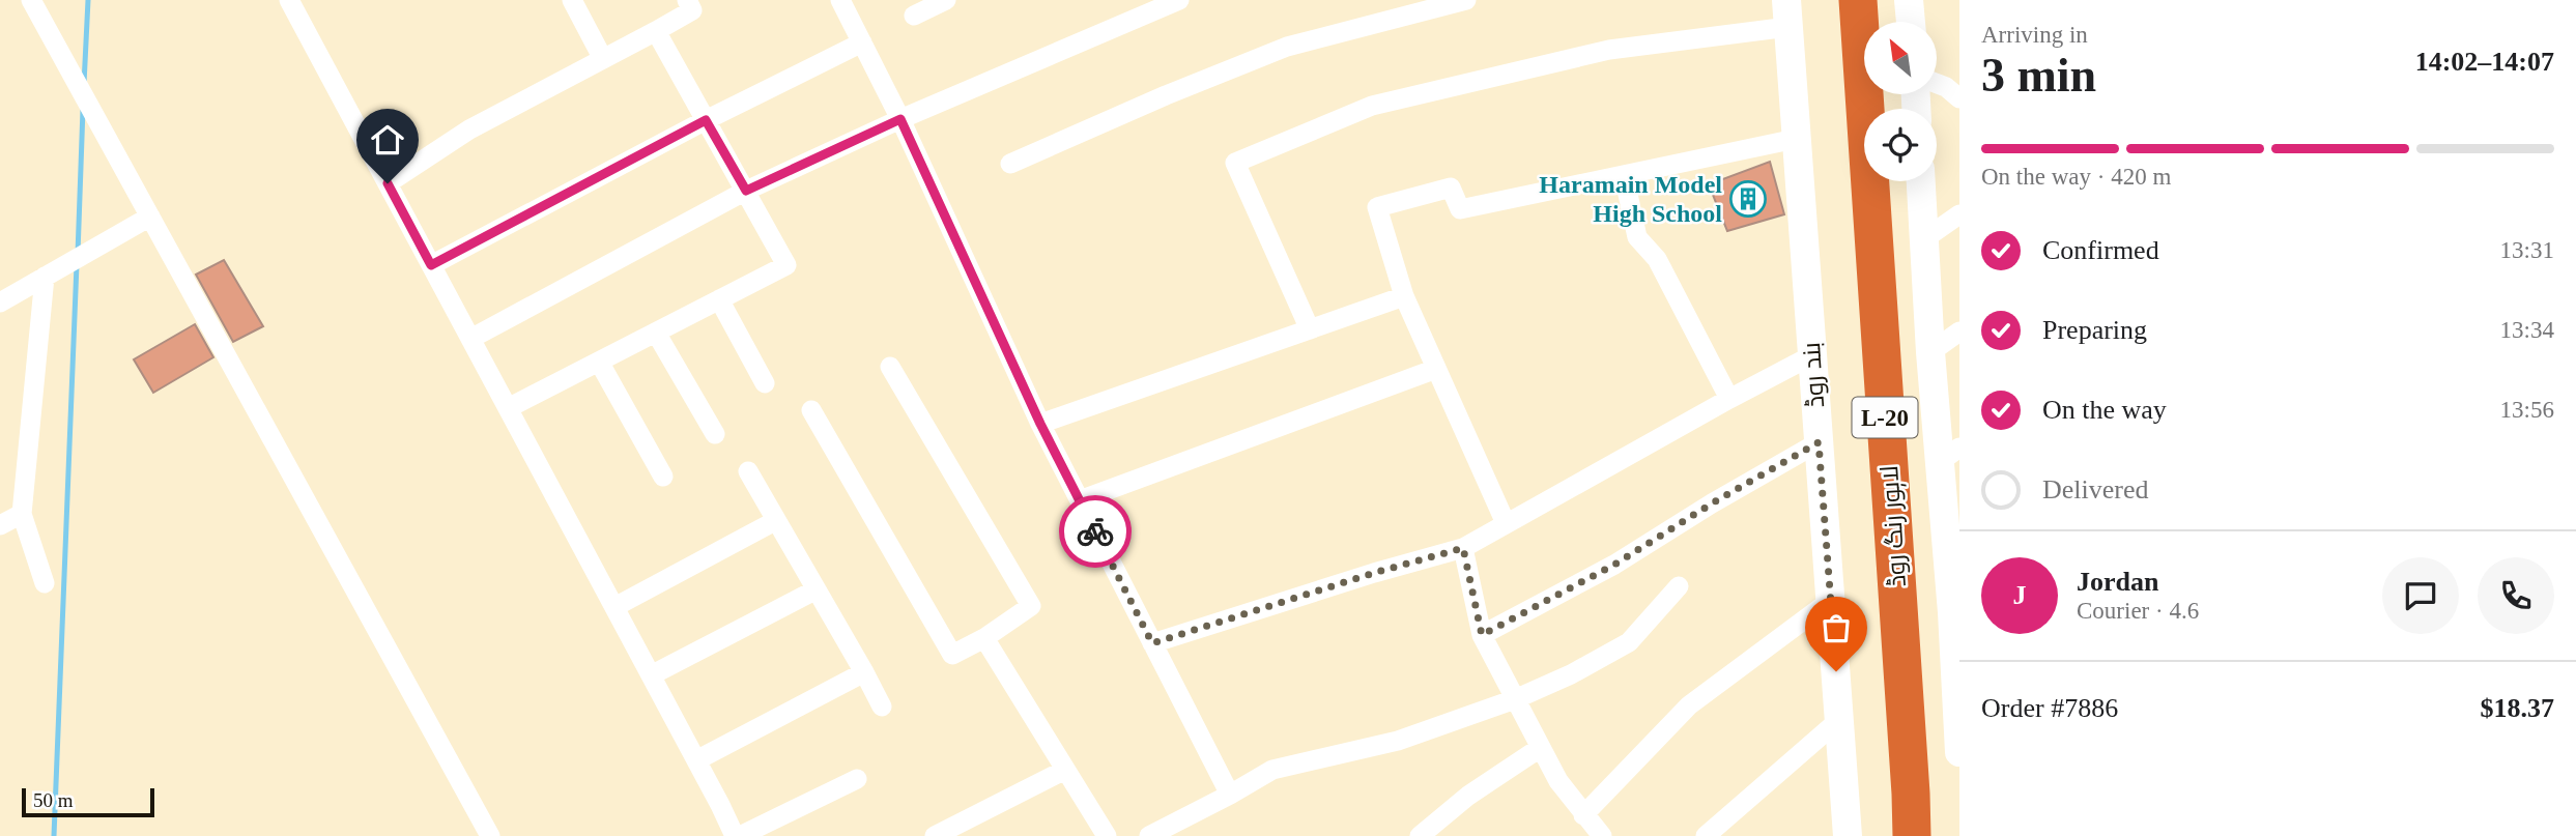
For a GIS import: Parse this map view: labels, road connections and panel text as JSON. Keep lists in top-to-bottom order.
{
  "streets": {
    "highway": ["L-20", "لاہور رنگ روڈ"],
    "main road": ["بند روڈ"]
  },
  "places": {
    "building": ["Haramain Model High School"]
  },
  "scale_bar": "50 m",
  "north": "top left",
  "page": {
    "heading": ["3 min", "Arriving in", "14:02–14:07"],
    "panel": [
      "Jordan",
      "Courier · 4.6",
      "Order #7886",
      "$18.37"
    ],
    "bar": "On the way · 420 m",
    "list": [
      ["Confirmed", "13:31"],
      ["Preparing", "13:34"],
      ["On the way", "13:56"],
      "Delivered"
    ],
    "round": "J",
    "scale": "50 m"
  }
}
